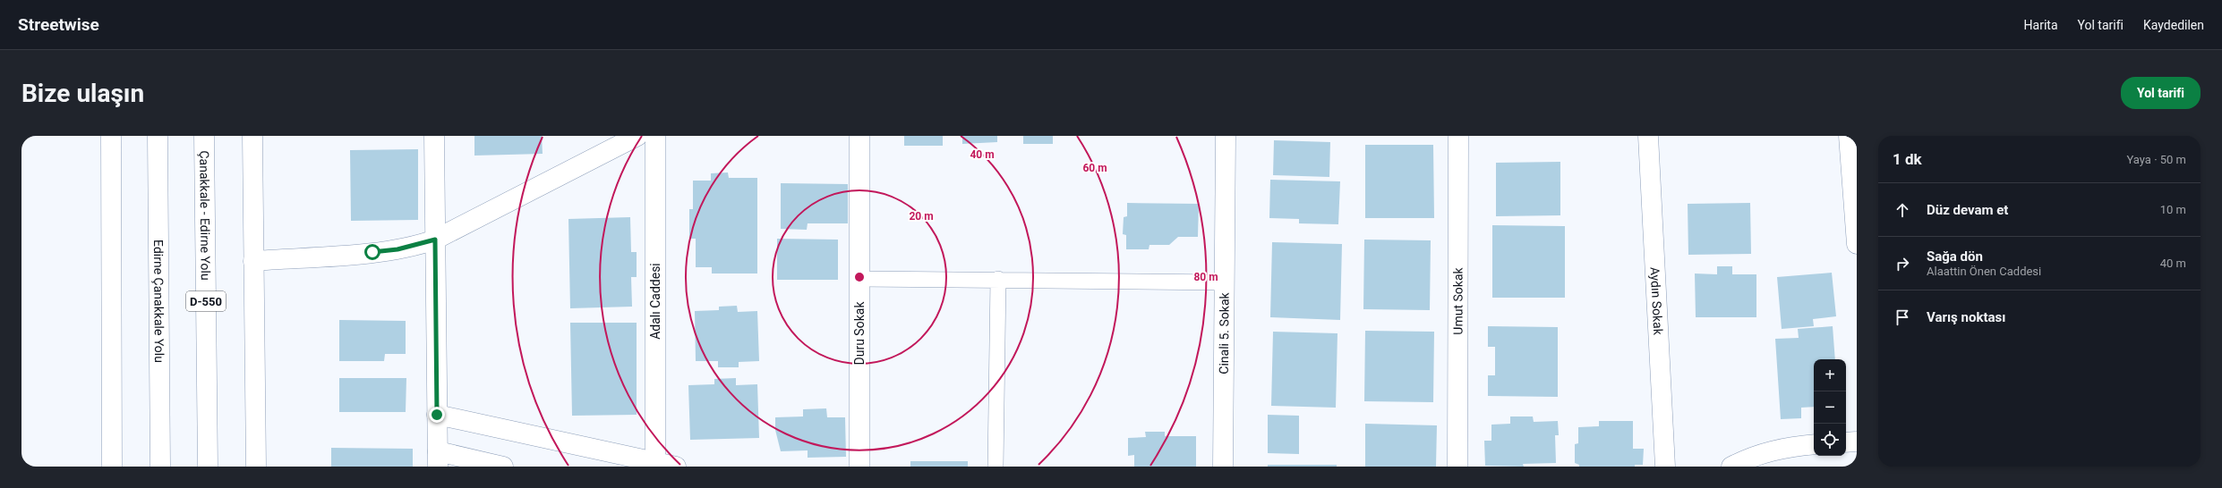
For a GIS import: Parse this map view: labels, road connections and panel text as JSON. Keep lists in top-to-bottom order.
{
  "streets": {
    "main road": [
      "Çanakkale - Edirne Yolu",
      "Edirne Çanakkale Yolu",
      "D-550",
      "Adalı Caddesi",
      "Umut Sokak",
      "Aydın Sokak",
      "Duru Sokak",
      "Cinali 5. Sokak"
    ]
  },
  "page": {
    "header": "Streetwise",
    "nav": ["Harita", "Yol tarifi", "Kaydedilen"],
    "buttons": "Yol tarifi",
    "title": "Bize ulaşın",
    "heading": ["1 dk", "Yaya · 50 m"],
    "list": [
      ["Düz devam et", "10 m"],
      ["Sağa dön", "Alaattin Önen Caddesi", "40 m"],
      "Varış noktası"
    ],
    "map_buttons": ["+", "−"]
  },
  "rings": [
    "40 m",
    "60 m",
    "20 m",
    "80 m"
  ]
}
